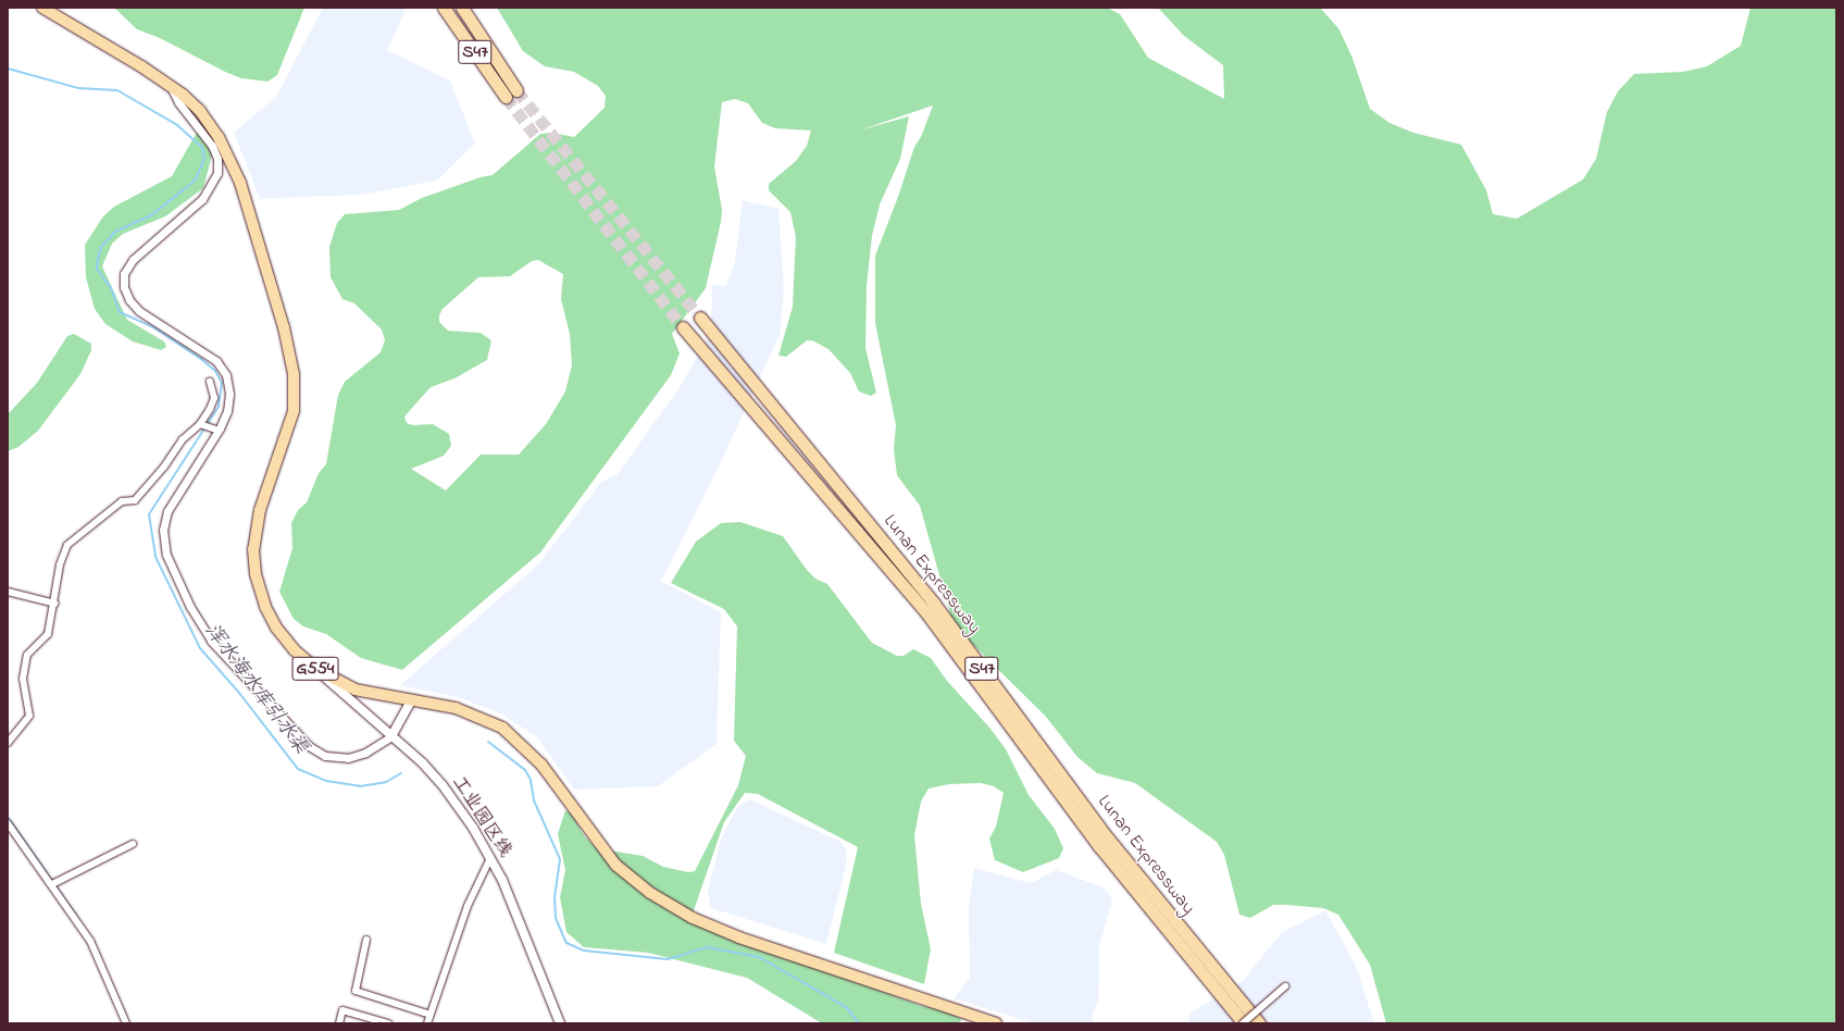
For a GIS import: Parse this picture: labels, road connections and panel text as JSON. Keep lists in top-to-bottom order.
{
  "streets": {
    "highway": ["S47", "Lunan Expressway", "G554"],
    "main road": ["工业园区线"]
  },
  "crossings": [
    ["G554", "工业园区线"]
  ],
  "water": ["浑水海水库引水渠"]
}
